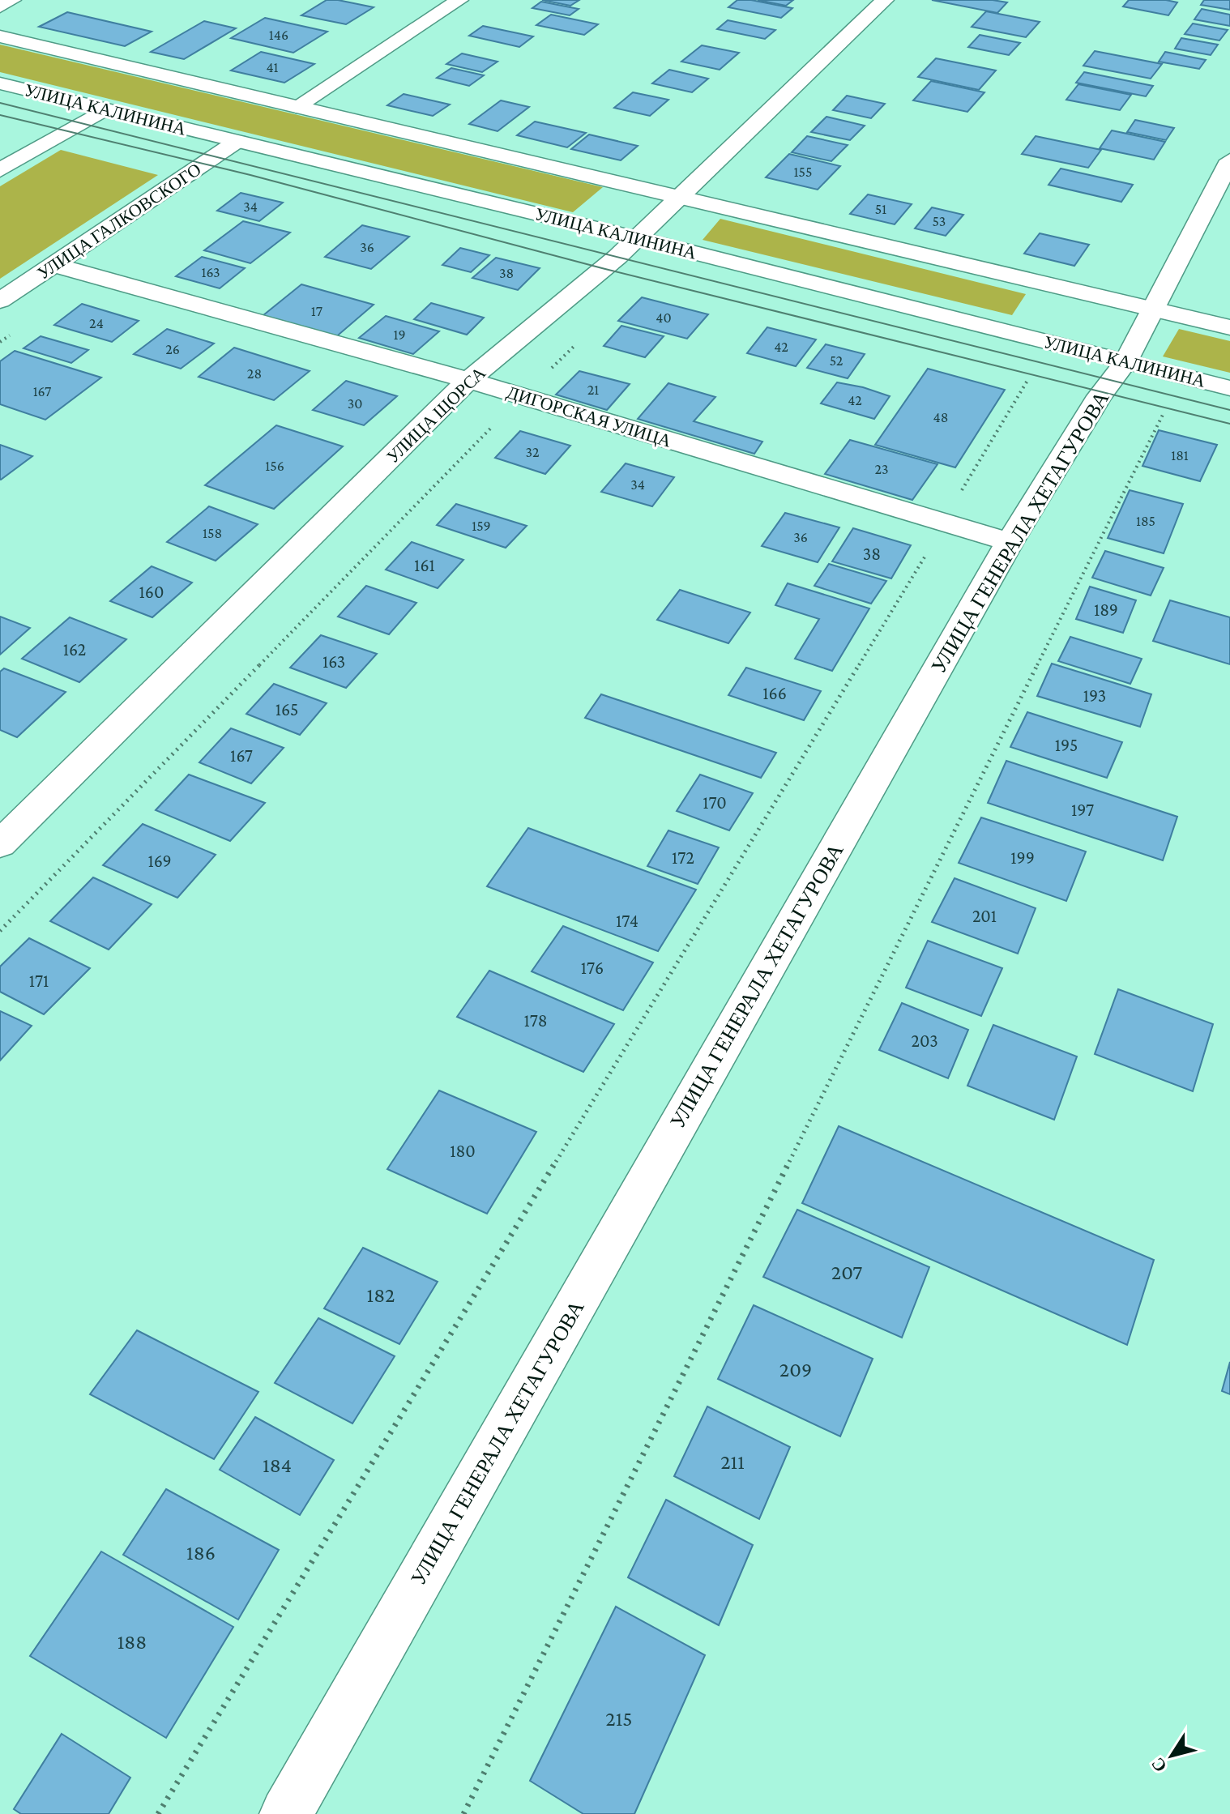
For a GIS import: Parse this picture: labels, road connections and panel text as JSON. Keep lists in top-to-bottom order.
{
  "streets": {
    "street": [
      "УЛИЦА КАЛИНИНА",
      "УЛИЦА ГАЛКОВСКОГО",
      "УЛИЦА ЩОРСА",
      "ДИГОРСКАЯ УЛИЦА",
      "УЛИЦА ГЕНЕРАЛА ХЕТАГУРОВА"
    ]
  },
  "crossings": [
    ["УЛИЦА КАЛИНИНА", "УЛИЦА ГАЛКОВСКОГО"],
    ["УЛИЦА КАЛИНИНА", "УЛИЦА ЩОРСА"],
    ["УЛИЦА КАЛИНИНА", "УЛИЦА ГЕНЕРАЛА ХЕТАГУРОВА"],
    ["УЛИЦА ГАЛКОВСКОГО", "ДИГОРСКАЯ УЛИЦА"],
    ["УЛИЦА ЩОРСА", "ДИГОРСКАЯ УЛИЦА"],
    ["ДИГОРСКАЯ УЛИЦА", "УЛИЦА ГЕНЕРАЛА ХЕТАГУРОВА"]
  ],
  "house_numbers": [
    "146",
    "41",
    "155",
    "34",
    "51",
    "53",
    "36",
    "163",
    "38",
    "17",
    "40",
    "24",
    "19",
    "42",
    "26",
    "52",
    "28",
    "21",
    "167",
    "42",
    "30",
    "48",
    "32",
    "181",
    "156",
    "23",
    "34",
    "185",
    "159",
    "158",
    "36",
    "38",
    "161",
    "160",
    "189",
    "162",
    "163",
    "166",
    "193",
    "165",
    "195",
    "167",
    "170",
    "197",
    "172",
    "199",
    "169",
    "201",
    "174",
    "176",
    "171",
    "178",
    "203",
    "180",
    "207",
    "182",
    "209",
    "211",
    "184",
    "186",
    "188",
    "215"
  ],
  "north": "bottom left"
}
